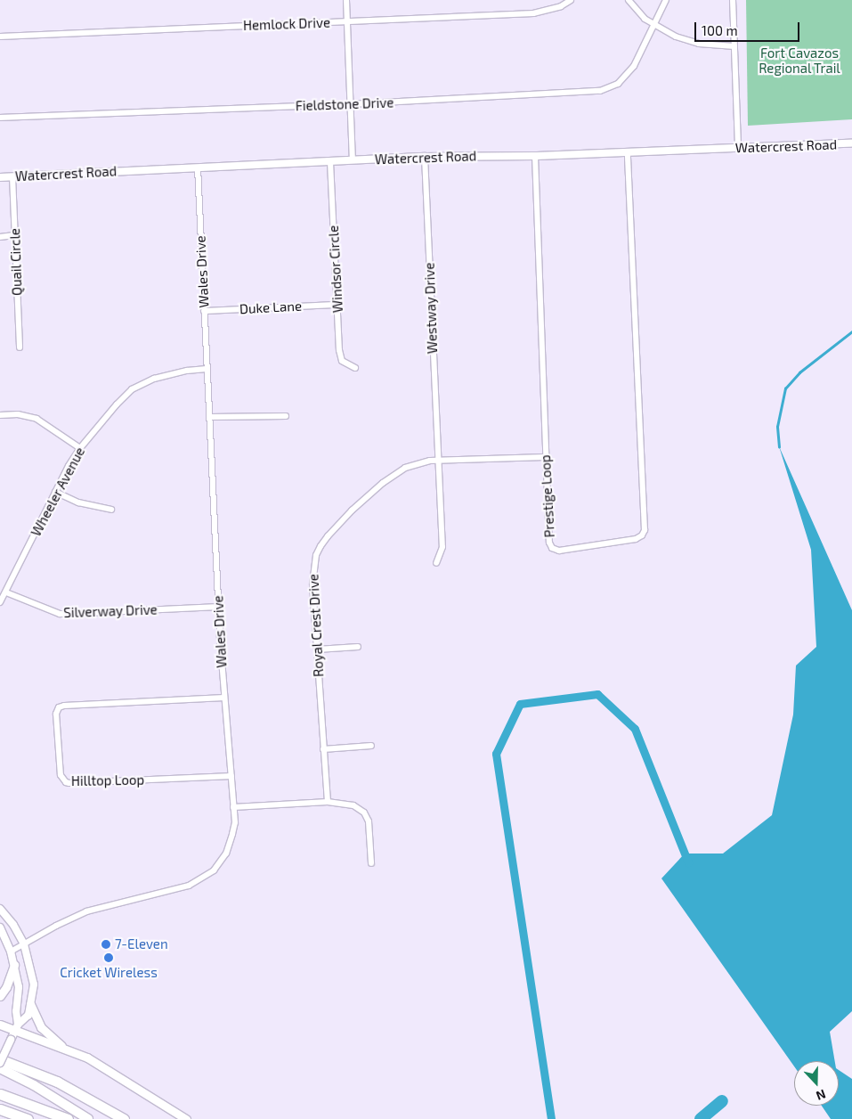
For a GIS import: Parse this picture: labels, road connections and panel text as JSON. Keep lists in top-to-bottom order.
{
  "streets": {
    "street": [
      "Hemlock Drive",
      "Fieldstone Drive",
      "Watercrest Road",
      "Quail Circle",
      "Windsor Circle",
      "Wales Drive",
      "Duke Lane",
      "Westway Drive",
      "Wheeler Avenue",
      "Prestige Loop",
      "Silverway Drive",
      "Royal Crest Drive",
      "Hilltop Loop"
    ]
  },
  "crossings": [
    ["Watercrest Road", "Quail Circle"],
    ["Watercrest Road", "Windsor Circle"],
    ["Watercrest Road", "Wales Drive"],
    ["Watercrest Road", "Westway Drive"],
    ["Watercrest Road", "Prestige Loop"],
    ["Windsor Circle", "Duke Lane"],
    ["Wales Drive", "Duke Lane"],
    ["Wales Drive", "Wheeler Avenue"],
    ["Wales Drive", "Silverway Drive"],
    ["Wales Drive", "Hilltop Loop"],
    ["Westway Drive", "Royal Crest Drive"],
    ["Wheeler Avenue", "Silverway Drive"],
    ["Prestige Loop", "Royal Crest Drive"]
  ],
  "parks": ["Fort Cavazos Regional Trail"],
  "places": ["7-Eleven", "Cricket Wireless"],
  "scale_bar": "100 m",
  "north": "bottom"
}
